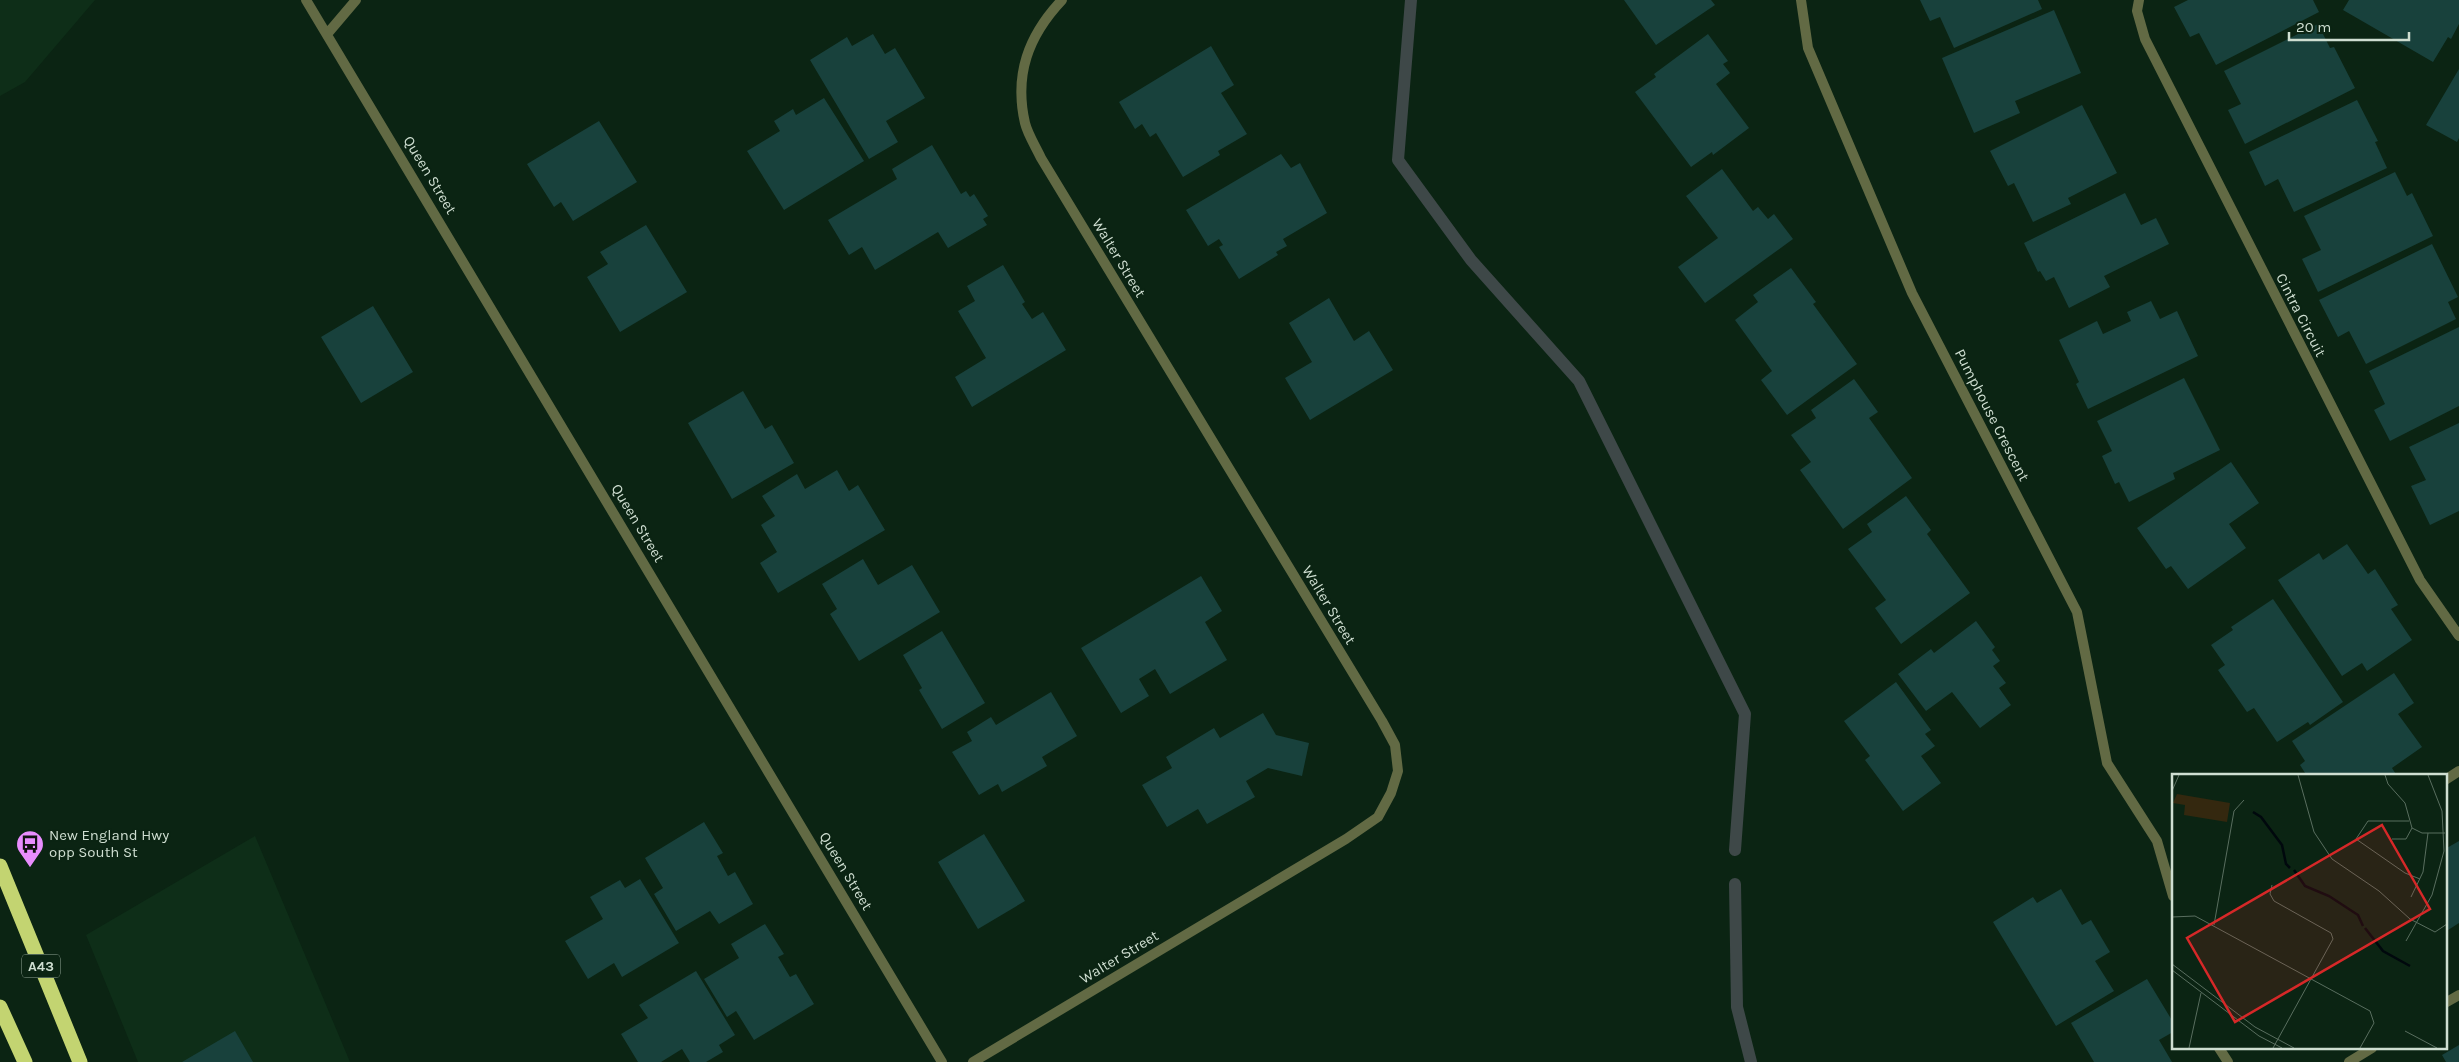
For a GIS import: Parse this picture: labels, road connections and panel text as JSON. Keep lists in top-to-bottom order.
{
  "streets": {
    "highway": ["A43"],
    "street": [
      "Queen Street",
      "Walter Street",
      "Cintra Circuit",
      "Pumphouse Crescent"
    ]
  },
  "places": {
    "bus stop": ["New England Hwy opp South St"]
  },
  "scale_bar": "20 m"
}
